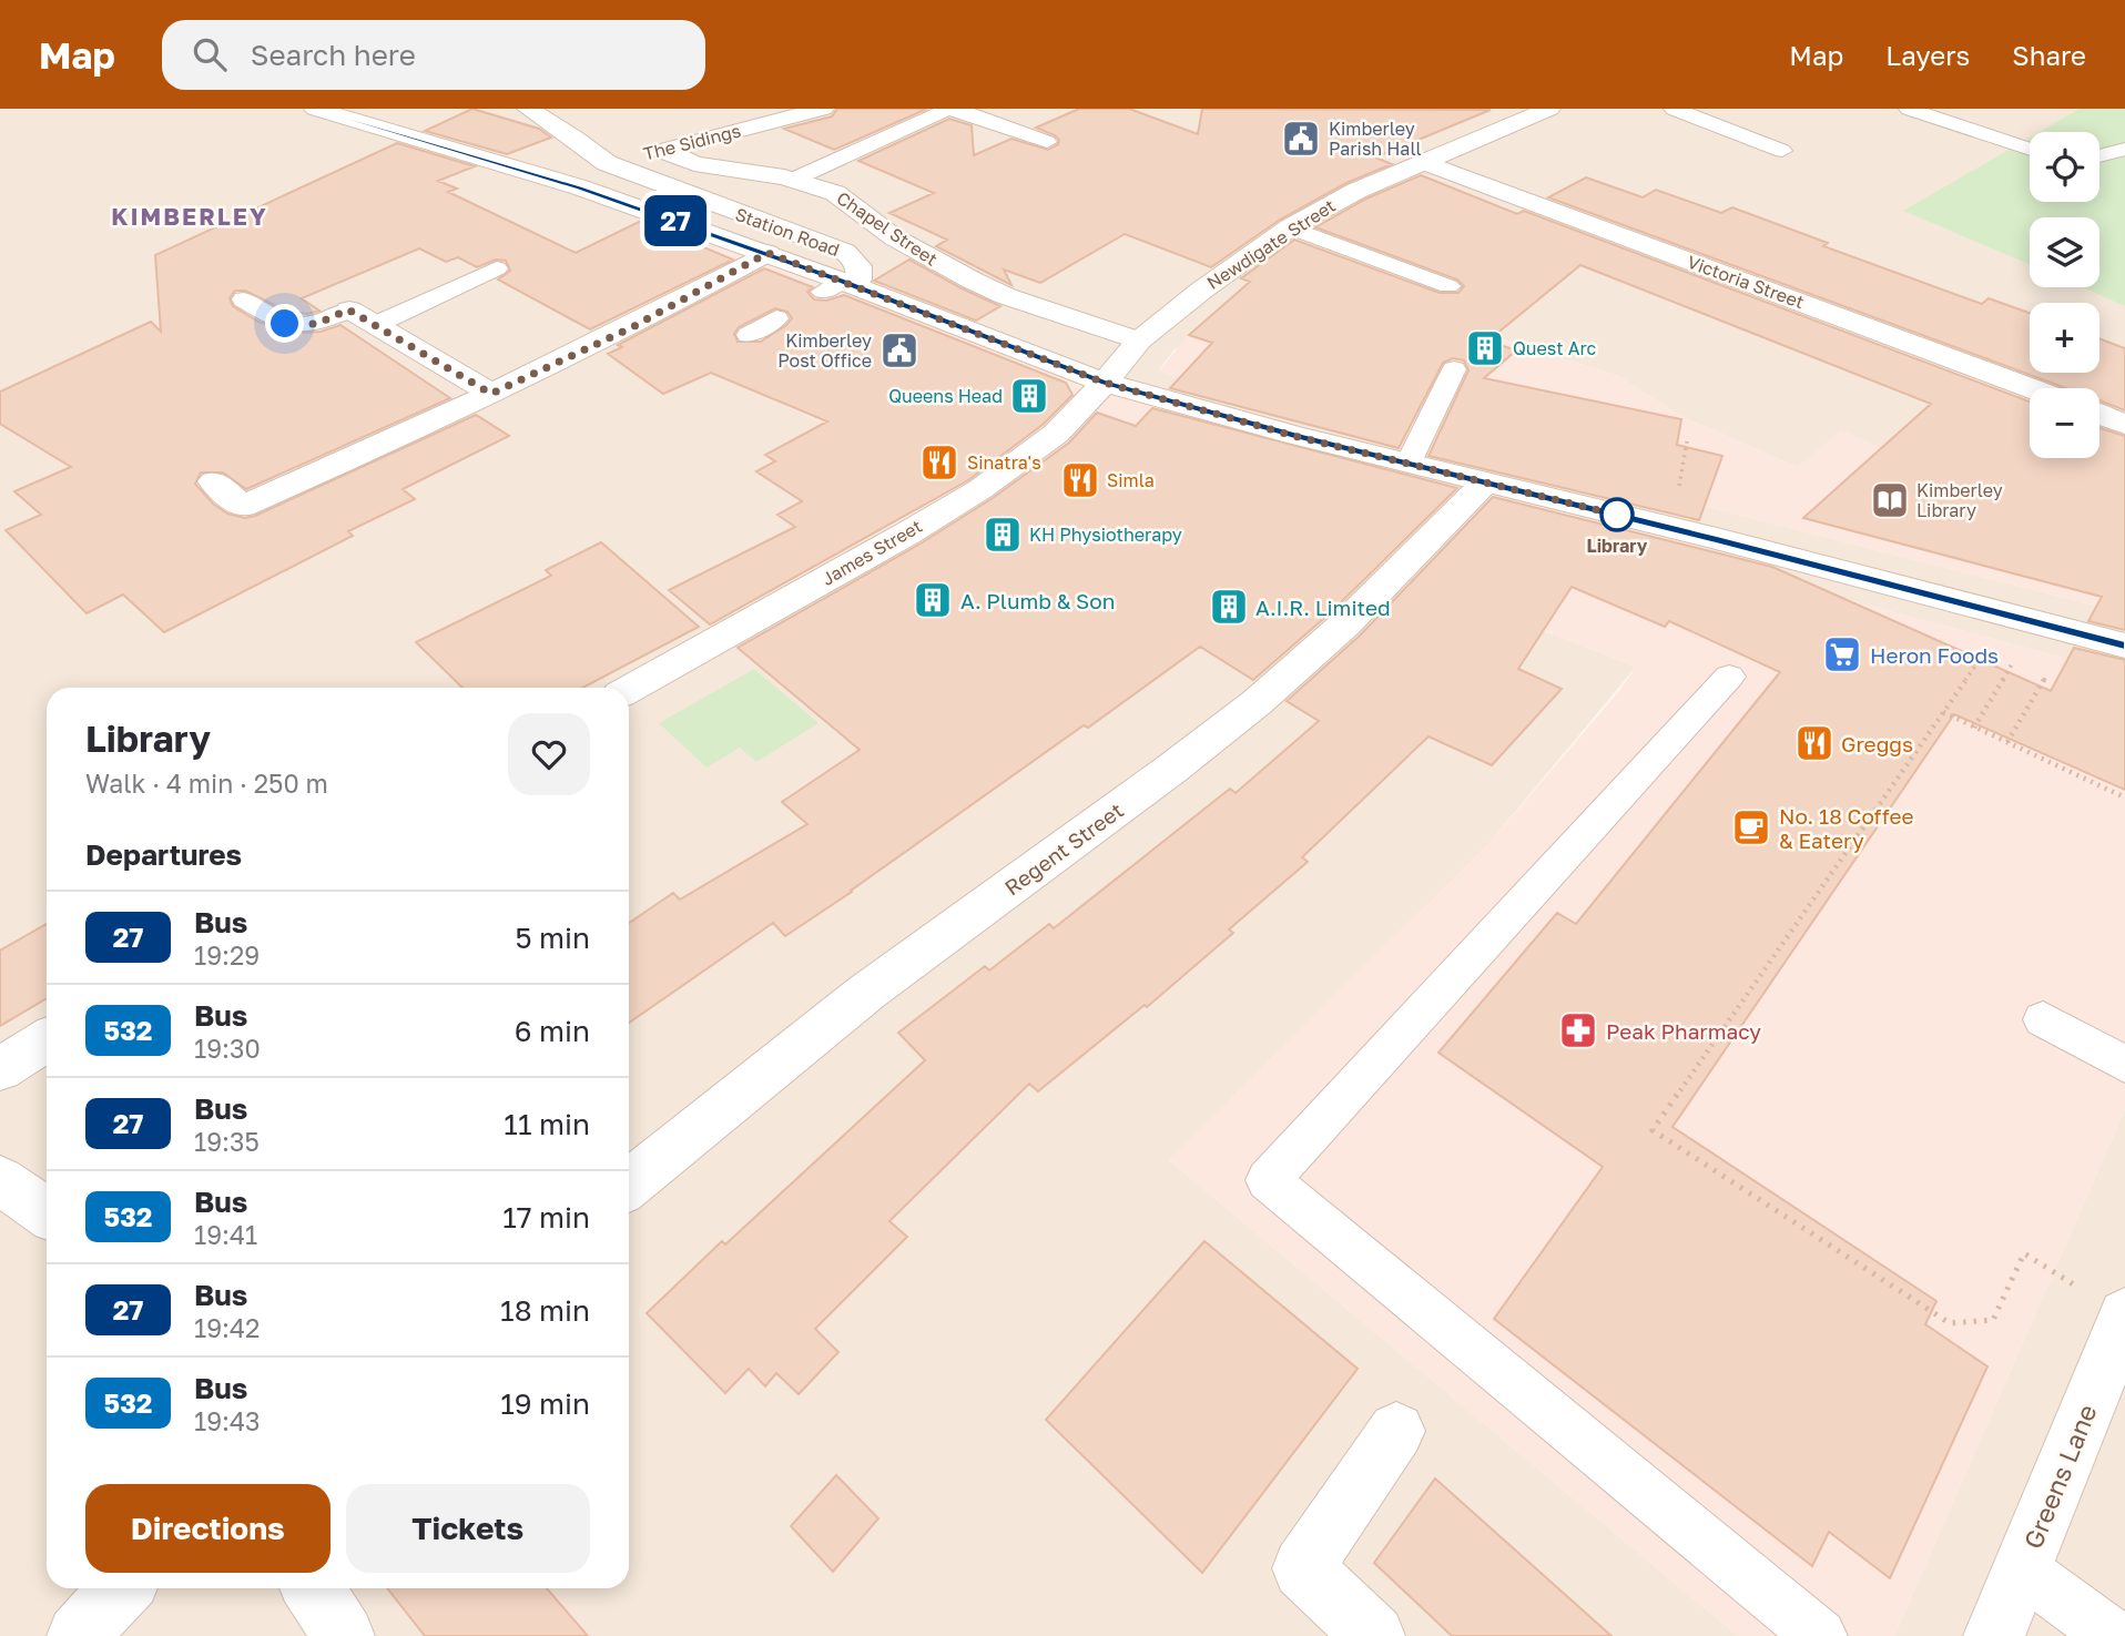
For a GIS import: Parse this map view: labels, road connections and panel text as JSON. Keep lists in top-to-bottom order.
{
  "streets": {
    "street": [
      "The Sidings",
      "Chapel Street",
      "Station Road",
      "Newdigate Street",
      "Victoria Street",
      "James Street",
      "Regent Street",
      "Greens Lane"
    ]
  },
  "crossings": [
    ["The Sidings", "Chapel Street"],
    ["The Sidings", "Station Road"],
    ["Chapel Street", "Newdigate Street"],
    ["Newdigate Street", "Victoria Street"],
    ["Newdigate Street", "James Street"]
  ],
  "districts": ["KIMBERLEY"],
  "places": {
    "public building": ["Kimberley Parish Hall", "Kimberley Post Office"],
    "building": [
      "Quest Arc",
      "Queens Head",
      "KH Physiotherapy",
      "A. Plumb & Son",
      "A.I.R. Limited"
    ],
    "restaurant": ["Sinatra's", "Simla", "Greggs"],
    "library": ["Kimberley Library"],
    "other": ["Library"],
    "supermarket": ["Heron Foods"],
    "cafe": ["No. 18 Coffee & Eatery"],
    "pharmacy": ["Peak Pharmacy"]
  },
  "lines": ["bus line 27"],
  "page": {
    "header": "Map",
    "search": "Search here",
    "nav": ["Map", "Layers", "Share"],
    "on_map": "27",
    "map_buttons": ["+", "−"],
    "heading": [
      ["Library", "Walk · 4 min · 250 m"],
      "Departures"
    ],
    "list": [
      {
        "mark": "27",
        "name": "Bus",
        "note": "19:29",
        "value": "5 min"
      },
      {
        "mark": "532",
        "name": "Bus",
        "note": "19:30",
        "value": "6 min"
      },
      {
        "mark": "27",
        "name": "Bus",
        "note": "19:35",
        "value": "11 min"
      },
      {
        "mark": "532",
        "name": "Bus",
        "note": "19:41",
        "value": "17 min"
      },
      {
        "mark": "27",
        "name": "Bus",
        "note": "19:42",
        "value": "18 min"
      },
      {
        "mark": "532",
        "name": "Bus",
        "note": "19:43",
        "value": "19 min"
      }
    ],
    "buttons": ["Directions", "Tickets"]
  }
}
